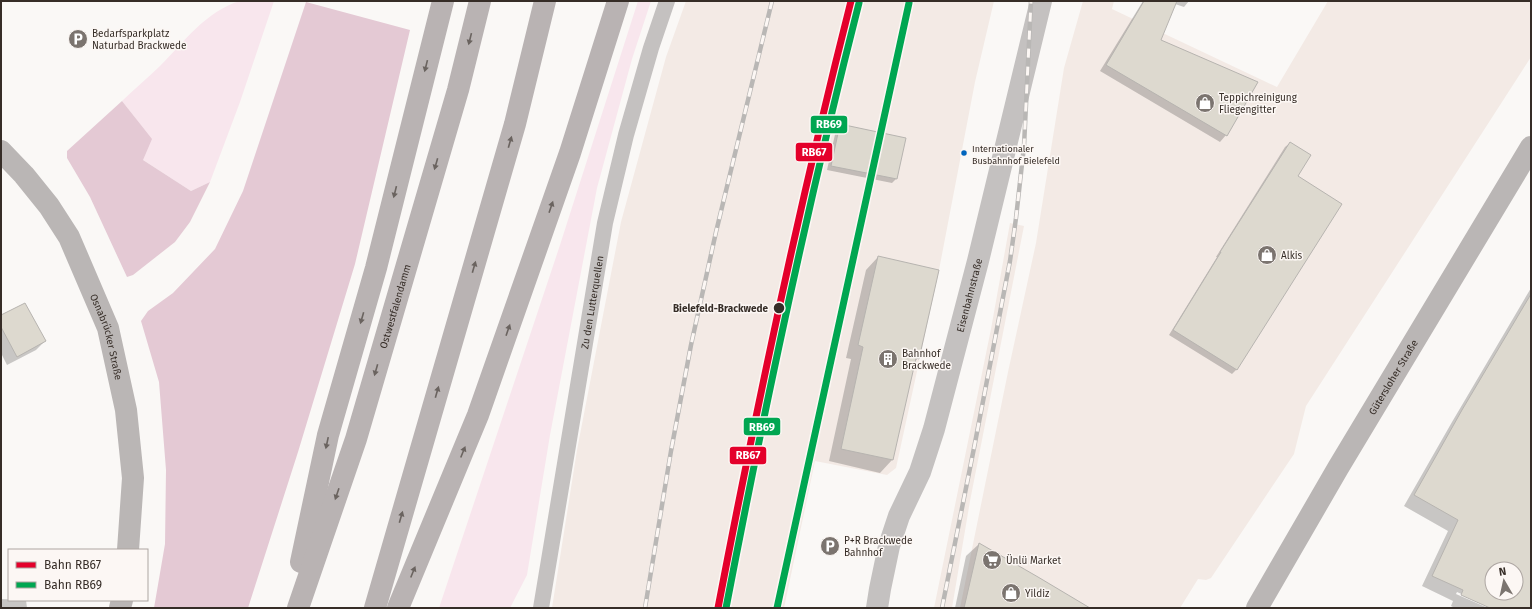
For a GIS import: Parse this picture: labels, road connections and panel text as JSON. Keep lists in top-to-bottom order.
{
  "streets": {
    "highway": ["Ostwestfalendamm"],
    "street": ["Eisenbahnstraße", "Osnabrücker Straße", "Gütersloher Straße"],
    "lane": ["Zu den Lutterquellen"]
  },
  "places": {
    "parking": ["Bedarfsparkplatz Naturbad Brackwede", "P+R Brackwede Bahnhof"],
    "shop": ["Teppichreinigung Fliegengitter", "Alkis", "Yildiz"],
    "other": ["Internationaler Busbahnhof Bielefeld", "Bielefeld-Brackwede"],
    "building": ["Bahnhof Brackwede"],
    "supermarket": ["Ünlü Market"]
  },
  "lines": ["rail line RB67", "rail line RB69"],
  "legend": ["Bahn RB67", "Bahn RB69"],
  "north": "top"
}
